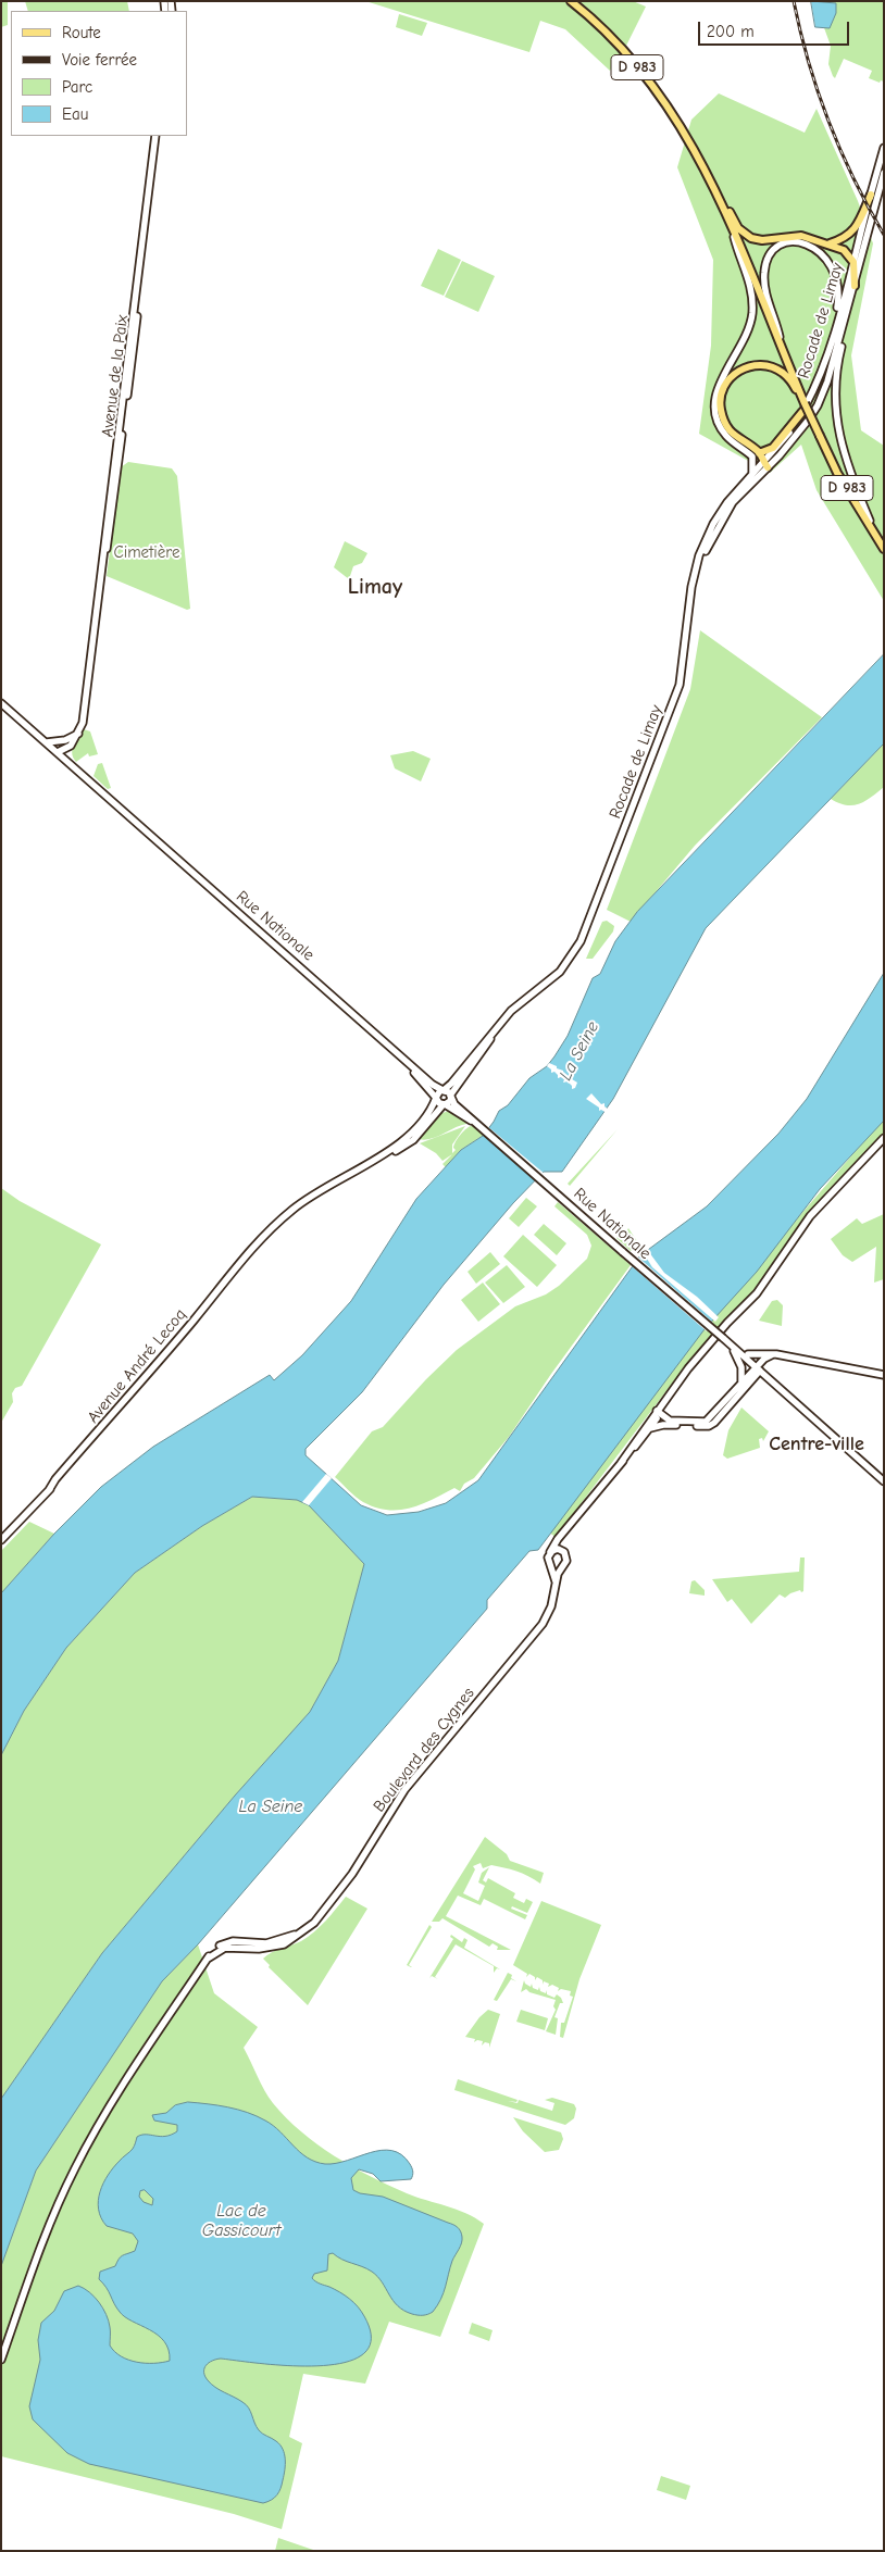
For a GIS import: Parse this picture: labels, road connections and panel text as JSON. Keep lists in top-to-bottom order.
{
  "streets": {
    "main road": [
      "D 983",
      "Rocade de Limay",
      "Avenue de la Paix",
      "Rue Nationale",
      "Avenue André Lecoq",
      "Boulevard des Cygnes"
    ]
  },
  "crossings": [
    ["Avenue de la Paix", "Rue Nationale"],
    ["Rue Nationale", "Avenue André Lecoq"]
  ],
  "districts": ["Limay", "Centre-ville"],
  "water": ["La Seine", "Lac de Gassicourt"],
  "parks": ["Cimetière"],
  "legend": [
    "Route",
    "Voie ferrée",
    "Parc",
    "Eau"
  ],
  "scale_bar": "200 m"
}
